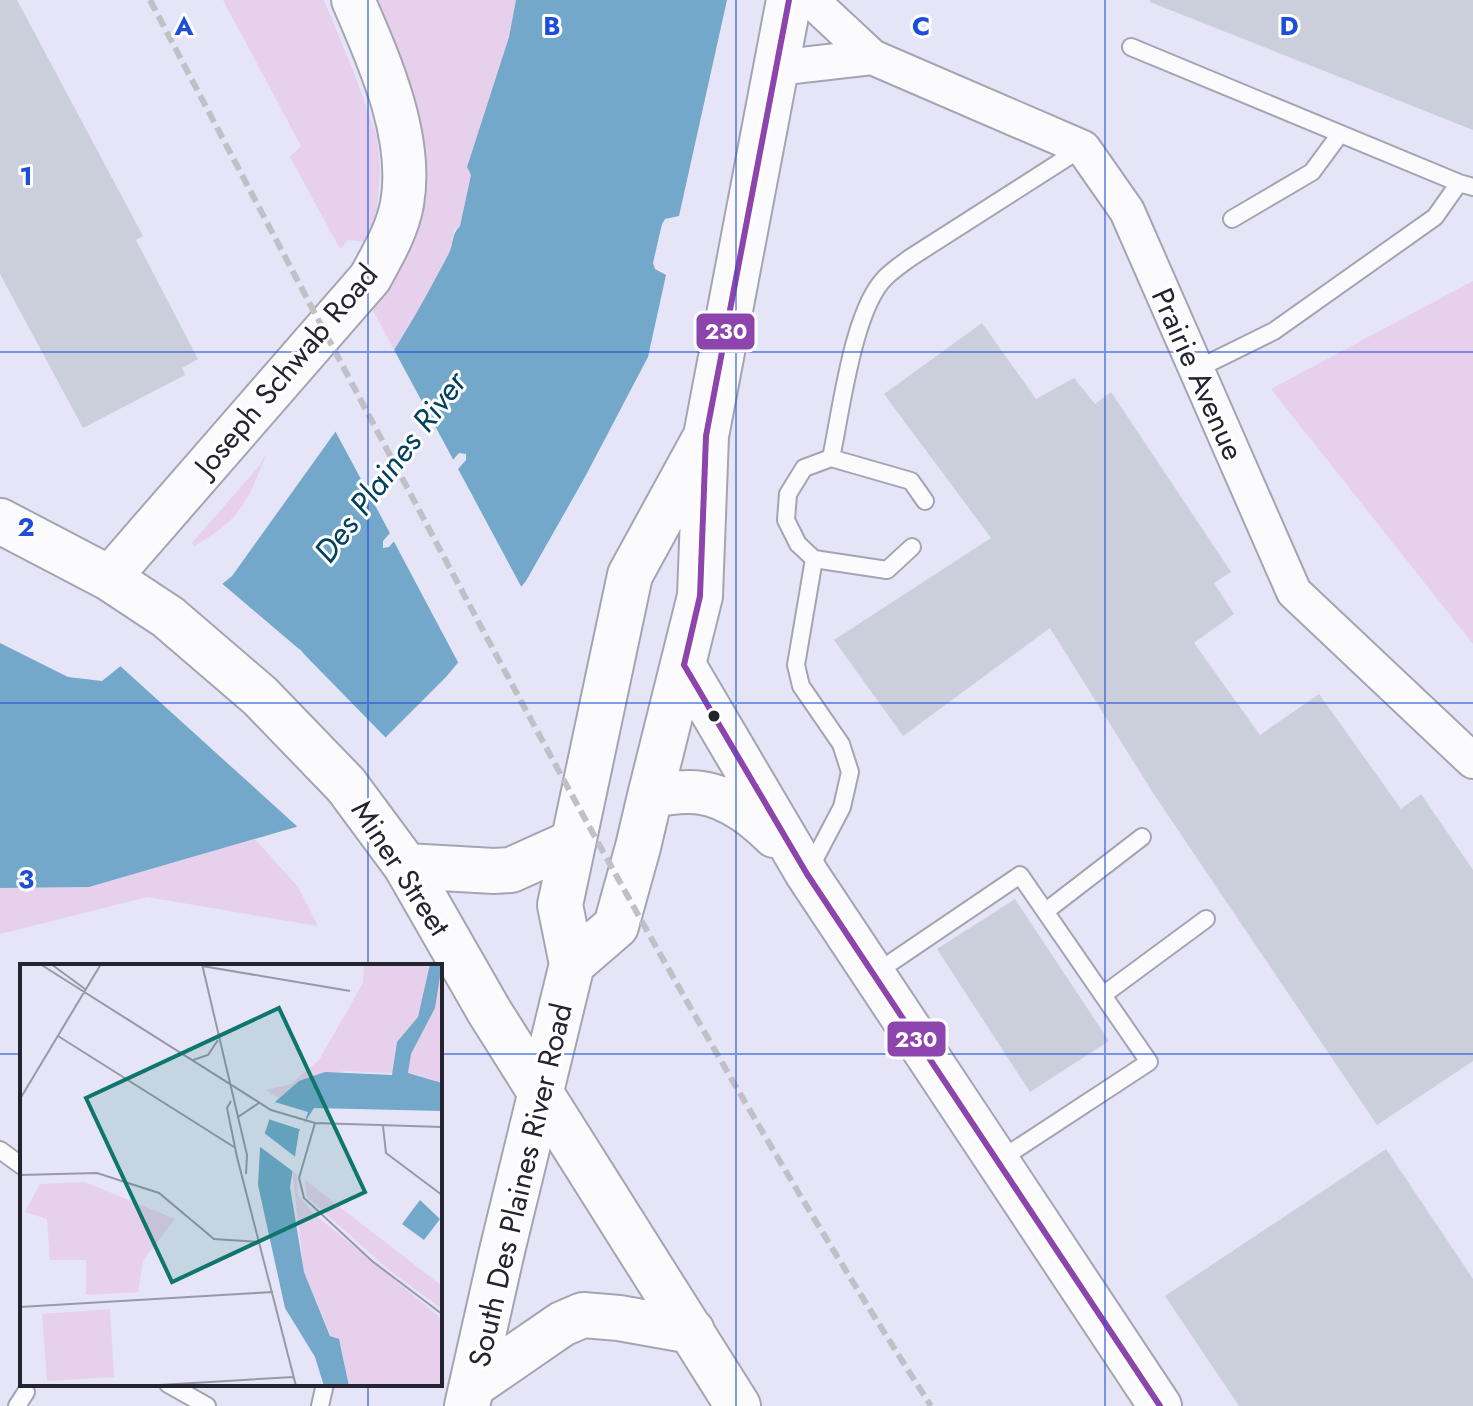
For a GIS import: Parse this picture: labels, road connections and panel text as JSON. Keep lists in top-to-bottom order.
{
  "streets": {
    "main road": ["Miner Street", "South Des Plaines River Road"],
    "street": ["Joseph Schwab Road", "Prairie Avenue"]
  },
  "crossings": [
    ["Joseph Schwab Road", "Miner Street"],
    ["Miner Street", "South Des Plaines River Road"]
  ],
  "water": ["Des Plaines River"],
  "lines": ["transit line 230"],
  "grid": {
    "columns": [
      "A",
      "B",
      "C",
      "D"
    ],
    "rows": ["1", "2", "3"]
  }
}
